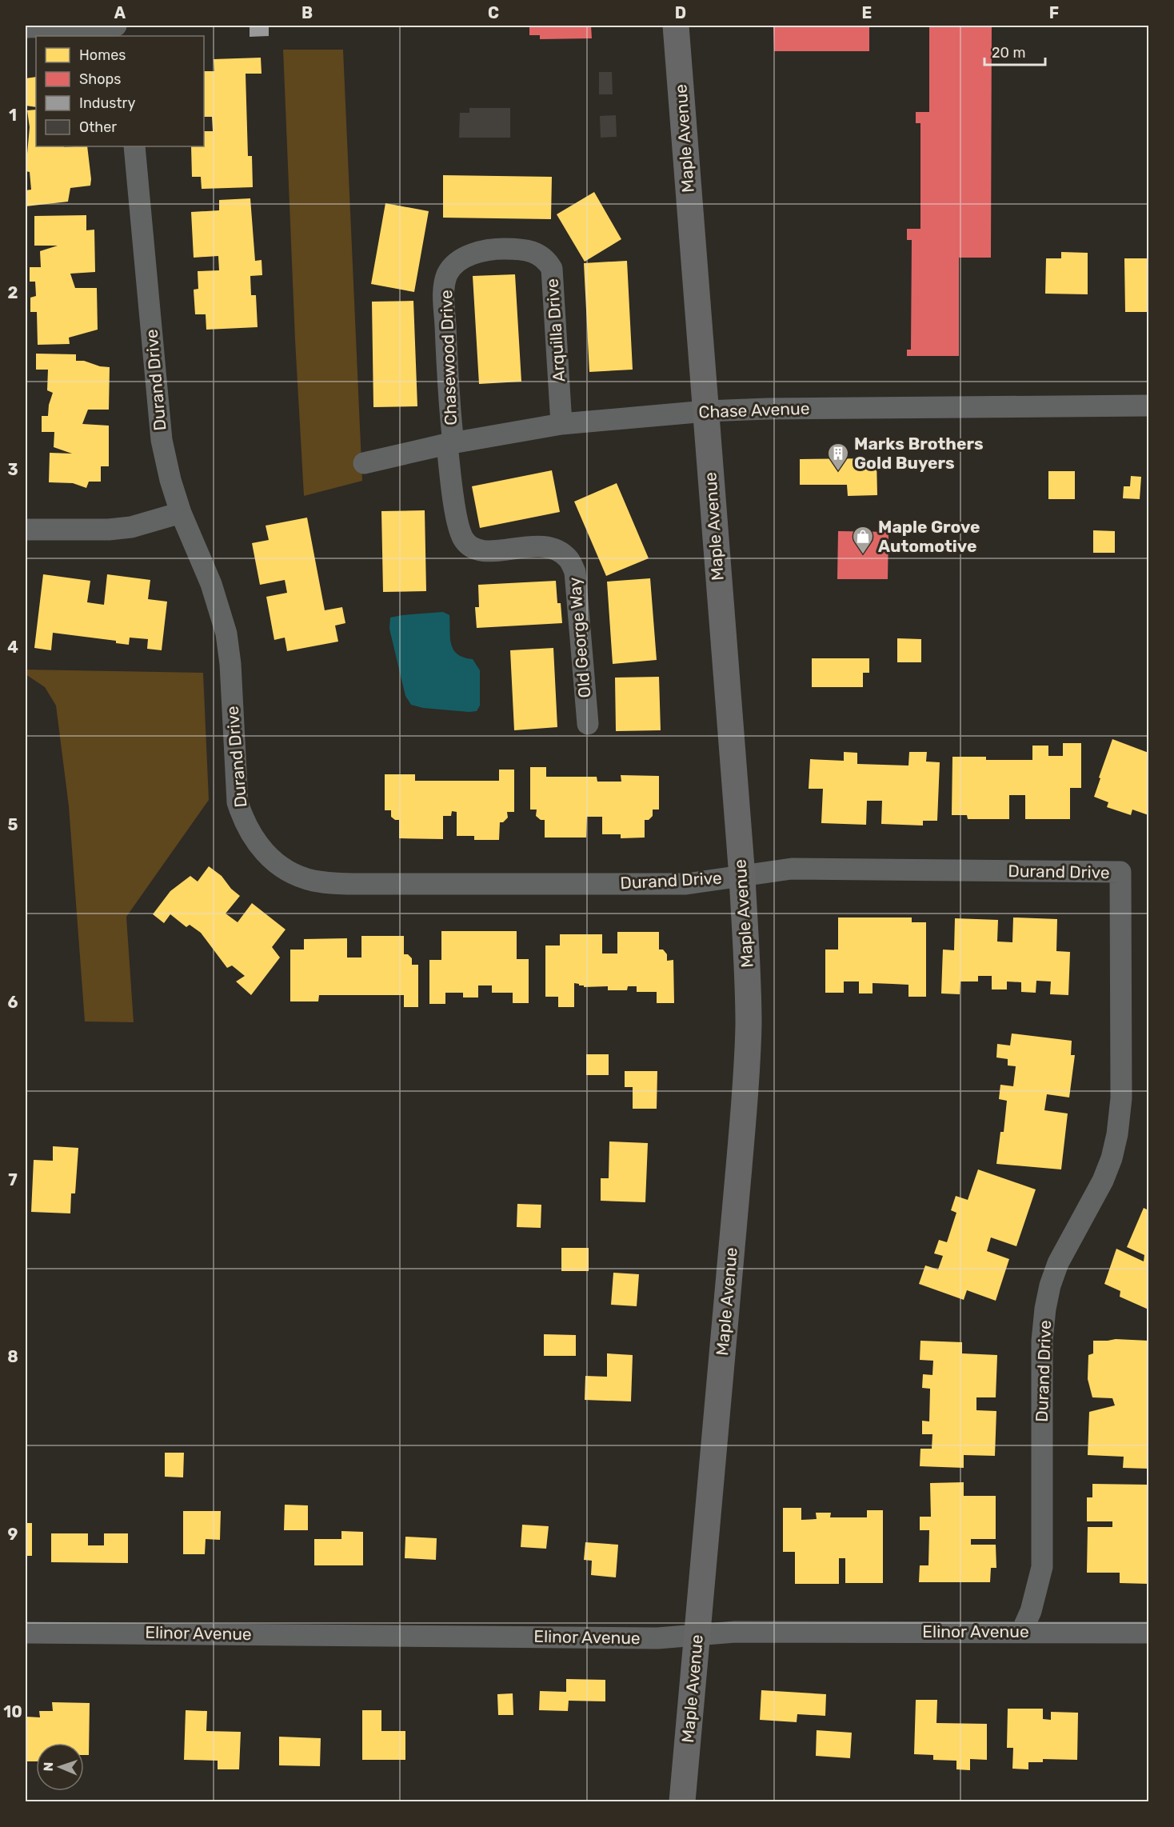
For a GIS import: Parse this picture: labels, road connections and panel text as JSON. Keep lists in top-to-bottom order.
{
  "streets": {
    "main road": ["Maple Avenue"],
    "street": [
      "Arquilla Drive",
      "Chasewood Drive",
      "Durand Drive",
      "Chase Avenue",
      "Old George Way",
      "Elinor Avenue"
    ]
  },
  "crossings": [
    ["Maple Avenue", "Durand Drive"],
    ["Maple Avenue", "Chase Avenue"],
    ["Maple Avenue", "Elinor Avenue"],
    ["Arquilla Drive", "Chasewood Drive"],
    ["Arquilla Drive", "Chase Avenue"],
    ["Chasewood Drive", "Chase Avenue"],
    ["Chasewood Drive", "Old George Way"],
    ["Durand Drive", "Elinor Avenue"],
    ["Chase Avenue", "Old George Way"]
  ],
  "places": {
    "building": ["Marks Brothers Gold Buyers"],
    "shop": ["Maple Grove Automotive"]
  },
  "legend": [
    "Homes",
    "Shops",
    "Industry",
    "Other"
  ],
  "scale_bar": "20 m",
  "north": "left",
  "grid": {
    "columns": [
      "A",
      "B",
      "C",
      "D",
      "E",
      "F"
    ],
    "rows": [
      "1",
      "2",
      "3",
      "4",
      "5",
      "6",
      "7",
      "8",
      "9",
      "10"
    ]
  }
}
